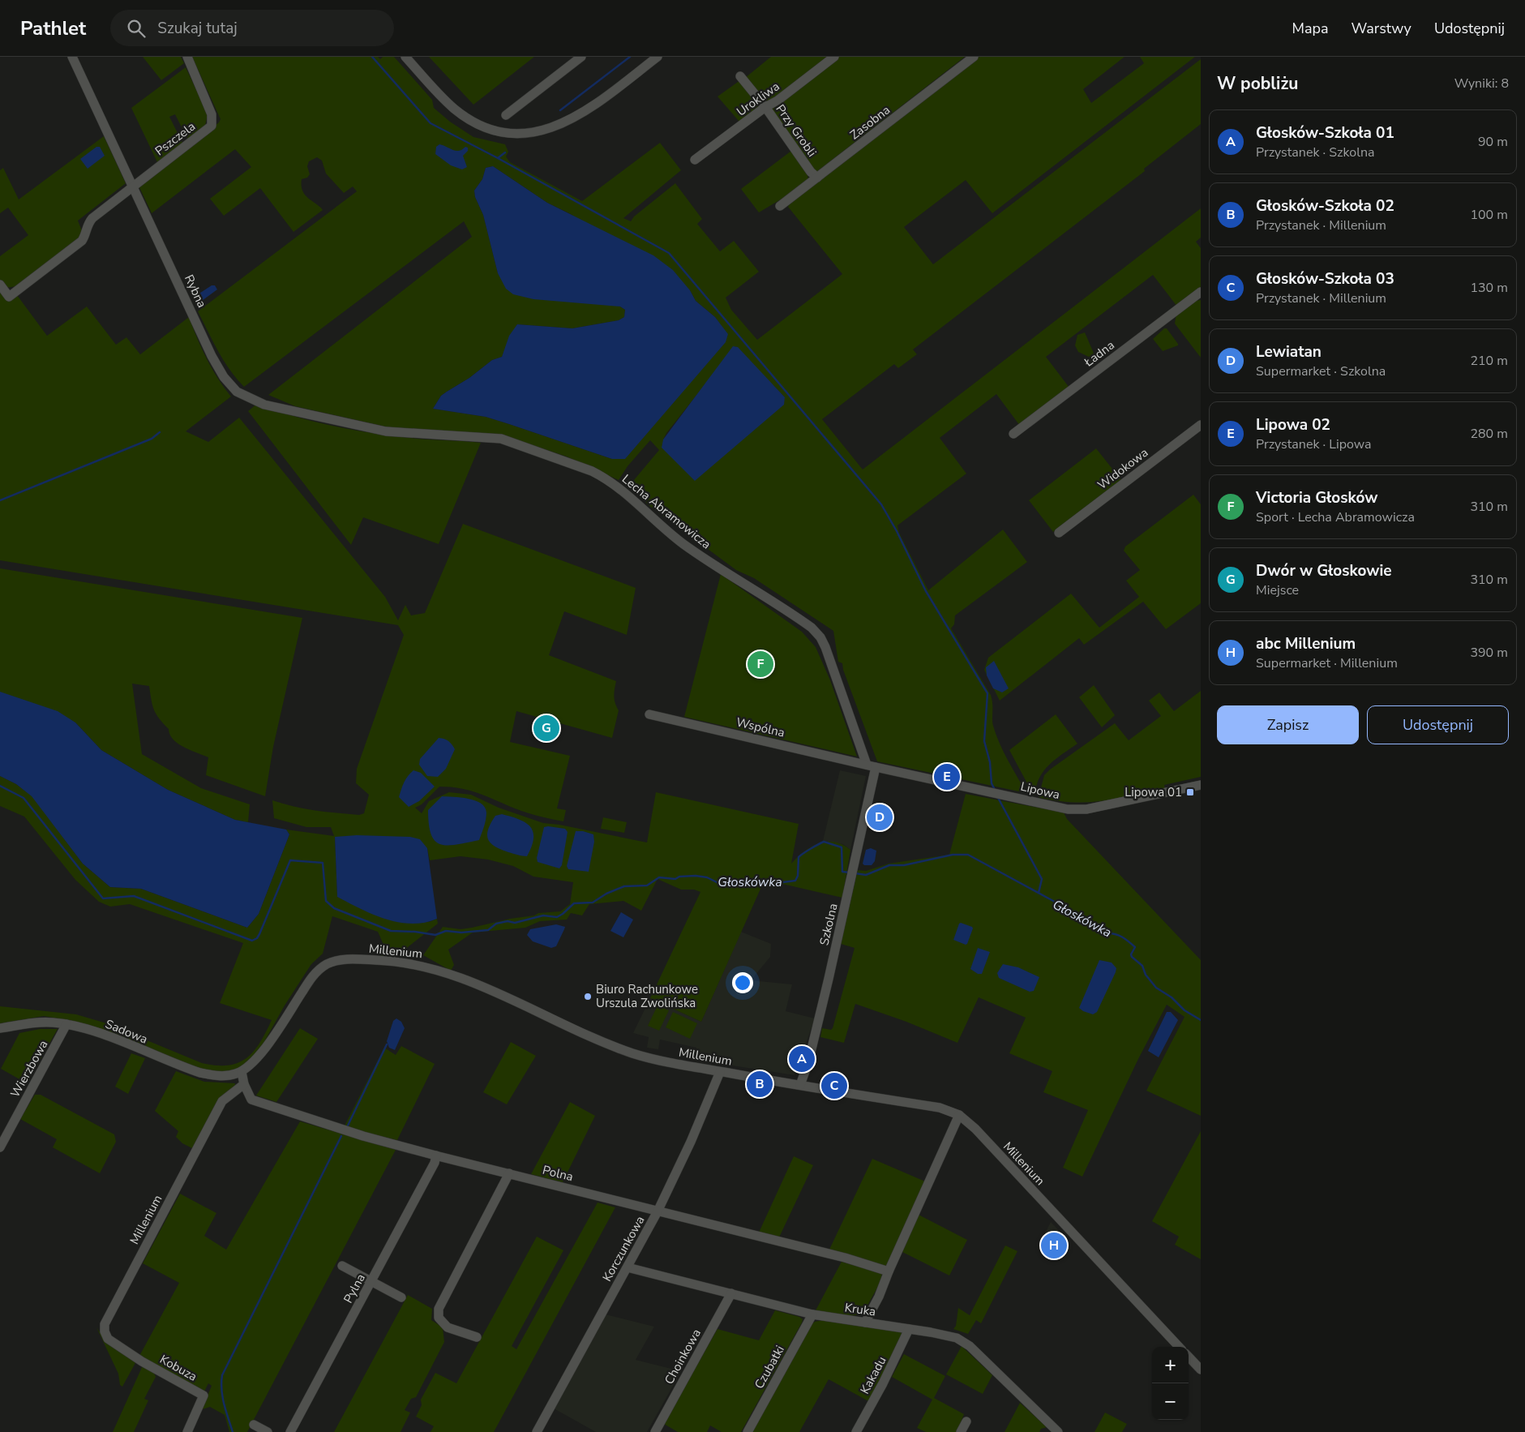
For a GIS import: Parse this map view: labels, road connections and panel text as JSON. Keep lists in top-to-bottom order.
{
  "streets": {
    "street": [
      "Urokliwa",
      "Zasobna",
      "Przy Grobli",
      "Pszczela",
      "Rybna",
      "Ładna",
      "Widokowa",
      "Lecha Abramowicza",
      "Wspólna",
      "Lipowa",
      "Szkolna",
      "Millenium",
      "Sadowa",
      "Wierzbowa",
      "Polna",
      "Korczunkowa",
      "Pylna",
      "Kruka",
      "Choinkowa",
      "Czubatki",
      "Kobuza",
      "Kakadu"
    ]
  },
  "crossings": [
    ["Urokliwa", "Przy Grobli"],
    ["Zasobna", "Przy Grobli"],
    ["Pszczela", "Rybna"],
    ["Rybna", "Lecha Abramowicza"],
    ["Lecha Abramowicza", "Wspólna"],
    ["Lecha Abramowicza", "Lipowa"],
    ["Lecha Abramowicza", "Szkolna"],
    ["Wspólna", "Lipowa"],
    ["Wspólna", "Szkolna"],
    ["Lipowa", "Szkolna"],
    ["Szkolna", "Millenium"],
    ["Millenium", "Sadowa"],
    ["Millenium", "Polna"],
    ["Millenium", "Korczunkowa"],
    ["Millenium", "Kobuza"],
    ["Sadowa", "Wierzbowa"],
    ["Sadowa", "Polna"],
    ["Polna", "Korczunkowa"],
    ["Polna", "Pylna"],
    ["Korczunkowa", "Kruka"],
    ["Kruka", "Choinkowa"],
    ["Kruka", "Czubatki"],
    ["Kruka", "Kakadu"]
  ],
  "water": ["Głoskówka"],
  "places": {
    "transit": ["Lipowa 01"],
    "other": ["Biuro Rachunkowe Urszula Zwolińska"]
  },
  "page": {
    "header": "Pathlet",
    "search": "Szukaj tutaj",
    "nav": ["Mapa", "Warstwy", "Udostępnij"],
    "heading": ["W pobliżu", "Wyniki: 8"],
    "list": [
      {
        "mark": "A",
        "name": "Głosków-Szkoła 01",
        "note": "Przystanek · Szkolna",
        "value": "90 m"
      },
      {
        "mark": "B",
        "name": "Głosków-Szkoła 02",
        "note": "Przystanek · Millenium",
        "value": "100 m"
      },
      {
        "mark": "C",
        "name": "Głosków-Szkoła 03",
        "note": "Przystanek · Millenium",
        "value": "130 m"
      },
      {
        "mark": "D",
        "name": "Lewiatan",
        "note": "Supermarket · Szkolna",
        "value": "210 m"
      },
      {
        "mark": "E",
        "name": "Lipowa 02",
        "note": "Przystanek · Lipowa",
        "value": "280 m"
      },
      {
        "mark": "F",
        "name": "Victoria Głosków",
        "note": "Sport · Lecha Abramowicza",
        "value": "310 m"
      },
      {
        "mark": "G",
        "name": "Dwór w Głoskowie",
        "note": "Miejsce",
        "value": "310 m"
      },
      {
        "mark": "H",
        "name": "abc Millenium",
        "note": "Supermarket · Millenium",
        "value": "390 m"
      }
    ],
    "pins": [
      "F",
      "G",
      "E",
      "D",
      "A",
      "B",
      "C",
      "H"
    ],
    "buttons": ["Zapisz", "Udostępnij"],
    "map_buttons": ["+", "−"]
  }
}
